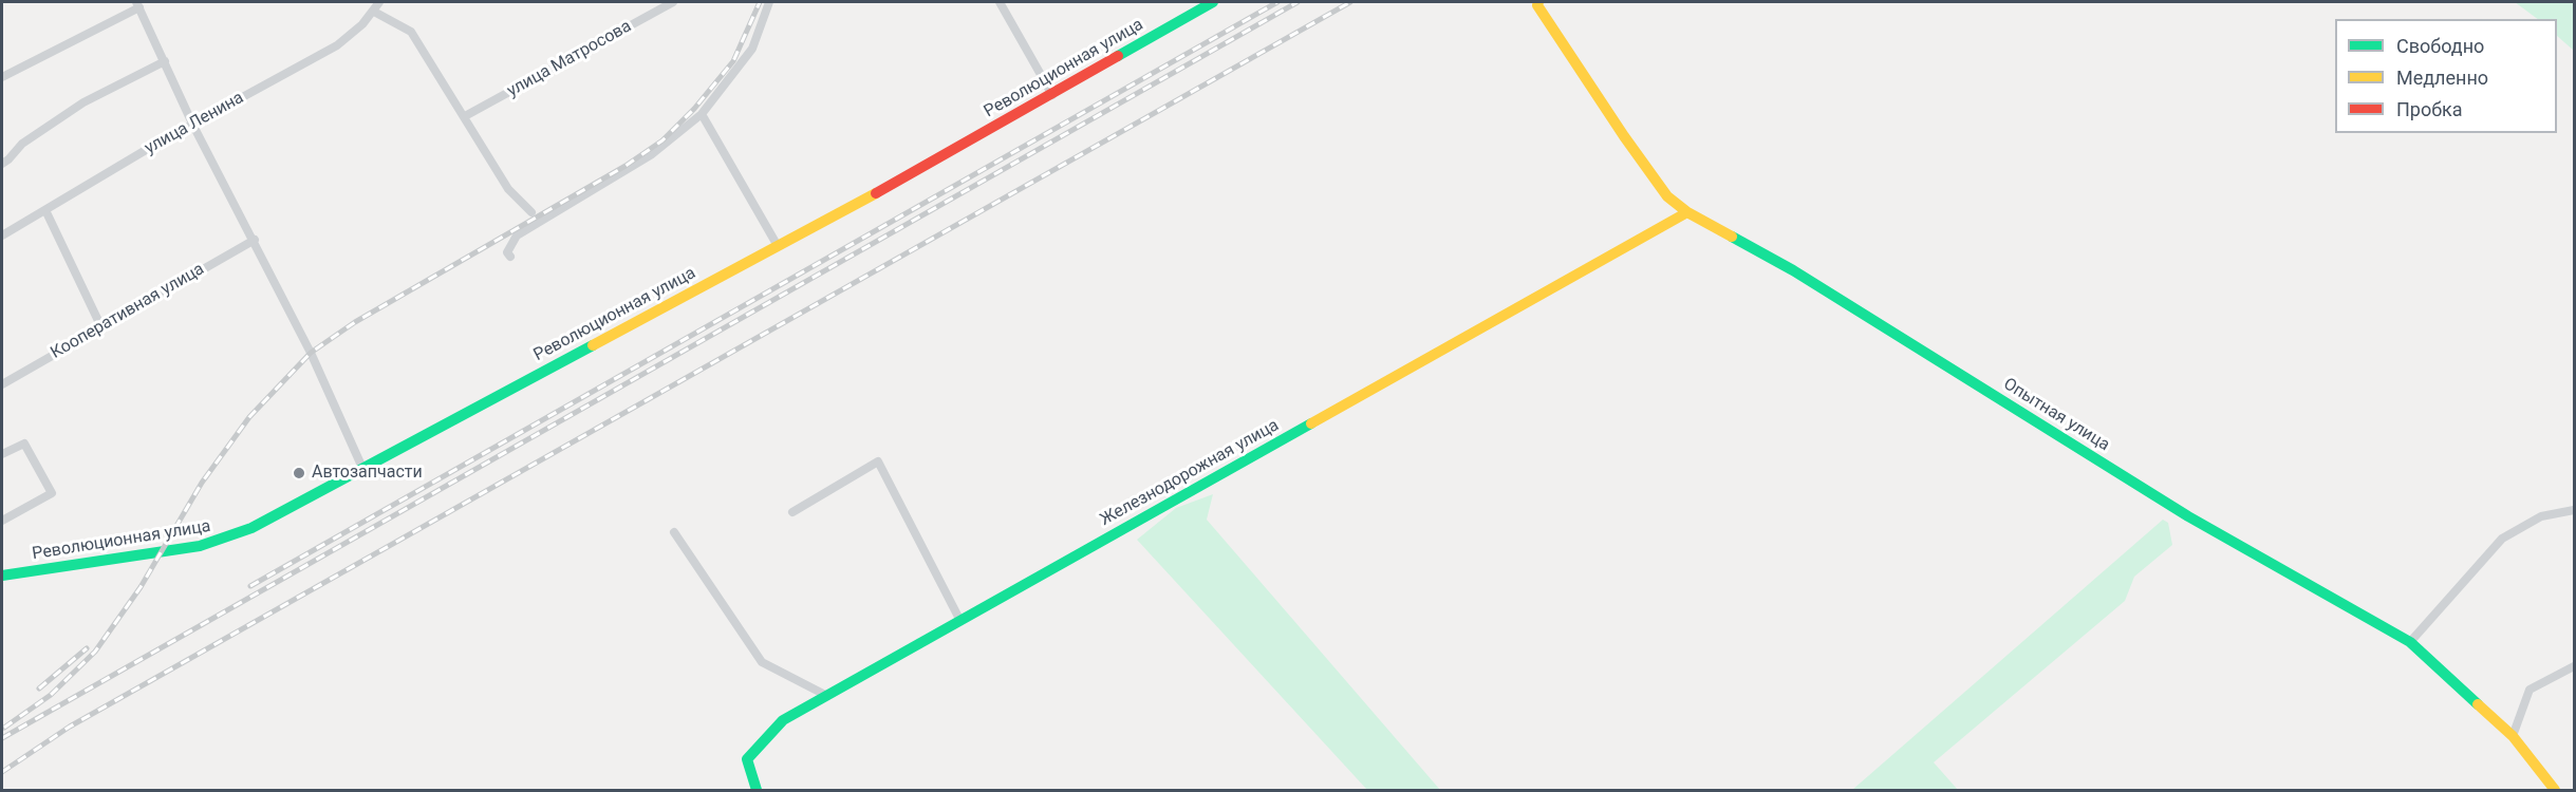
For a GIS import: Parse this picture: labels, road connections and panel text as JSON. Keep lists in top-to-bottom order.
{
  "streets": {
    "street": [
      "улица Матросова",
      "Революционная улица",
      "улица Ленина",
      "Кооперативная улица",
      "Опытная улица",
      "Железнодорожная улица"
    ]
  },
  "crossings": [
    ["Опытная улица", "Железнодорожная улица"]
  ],
  "places": ["Автозапчасти"],
  "legend": ["Свободно", "Медленно", "Пробка"]
}
